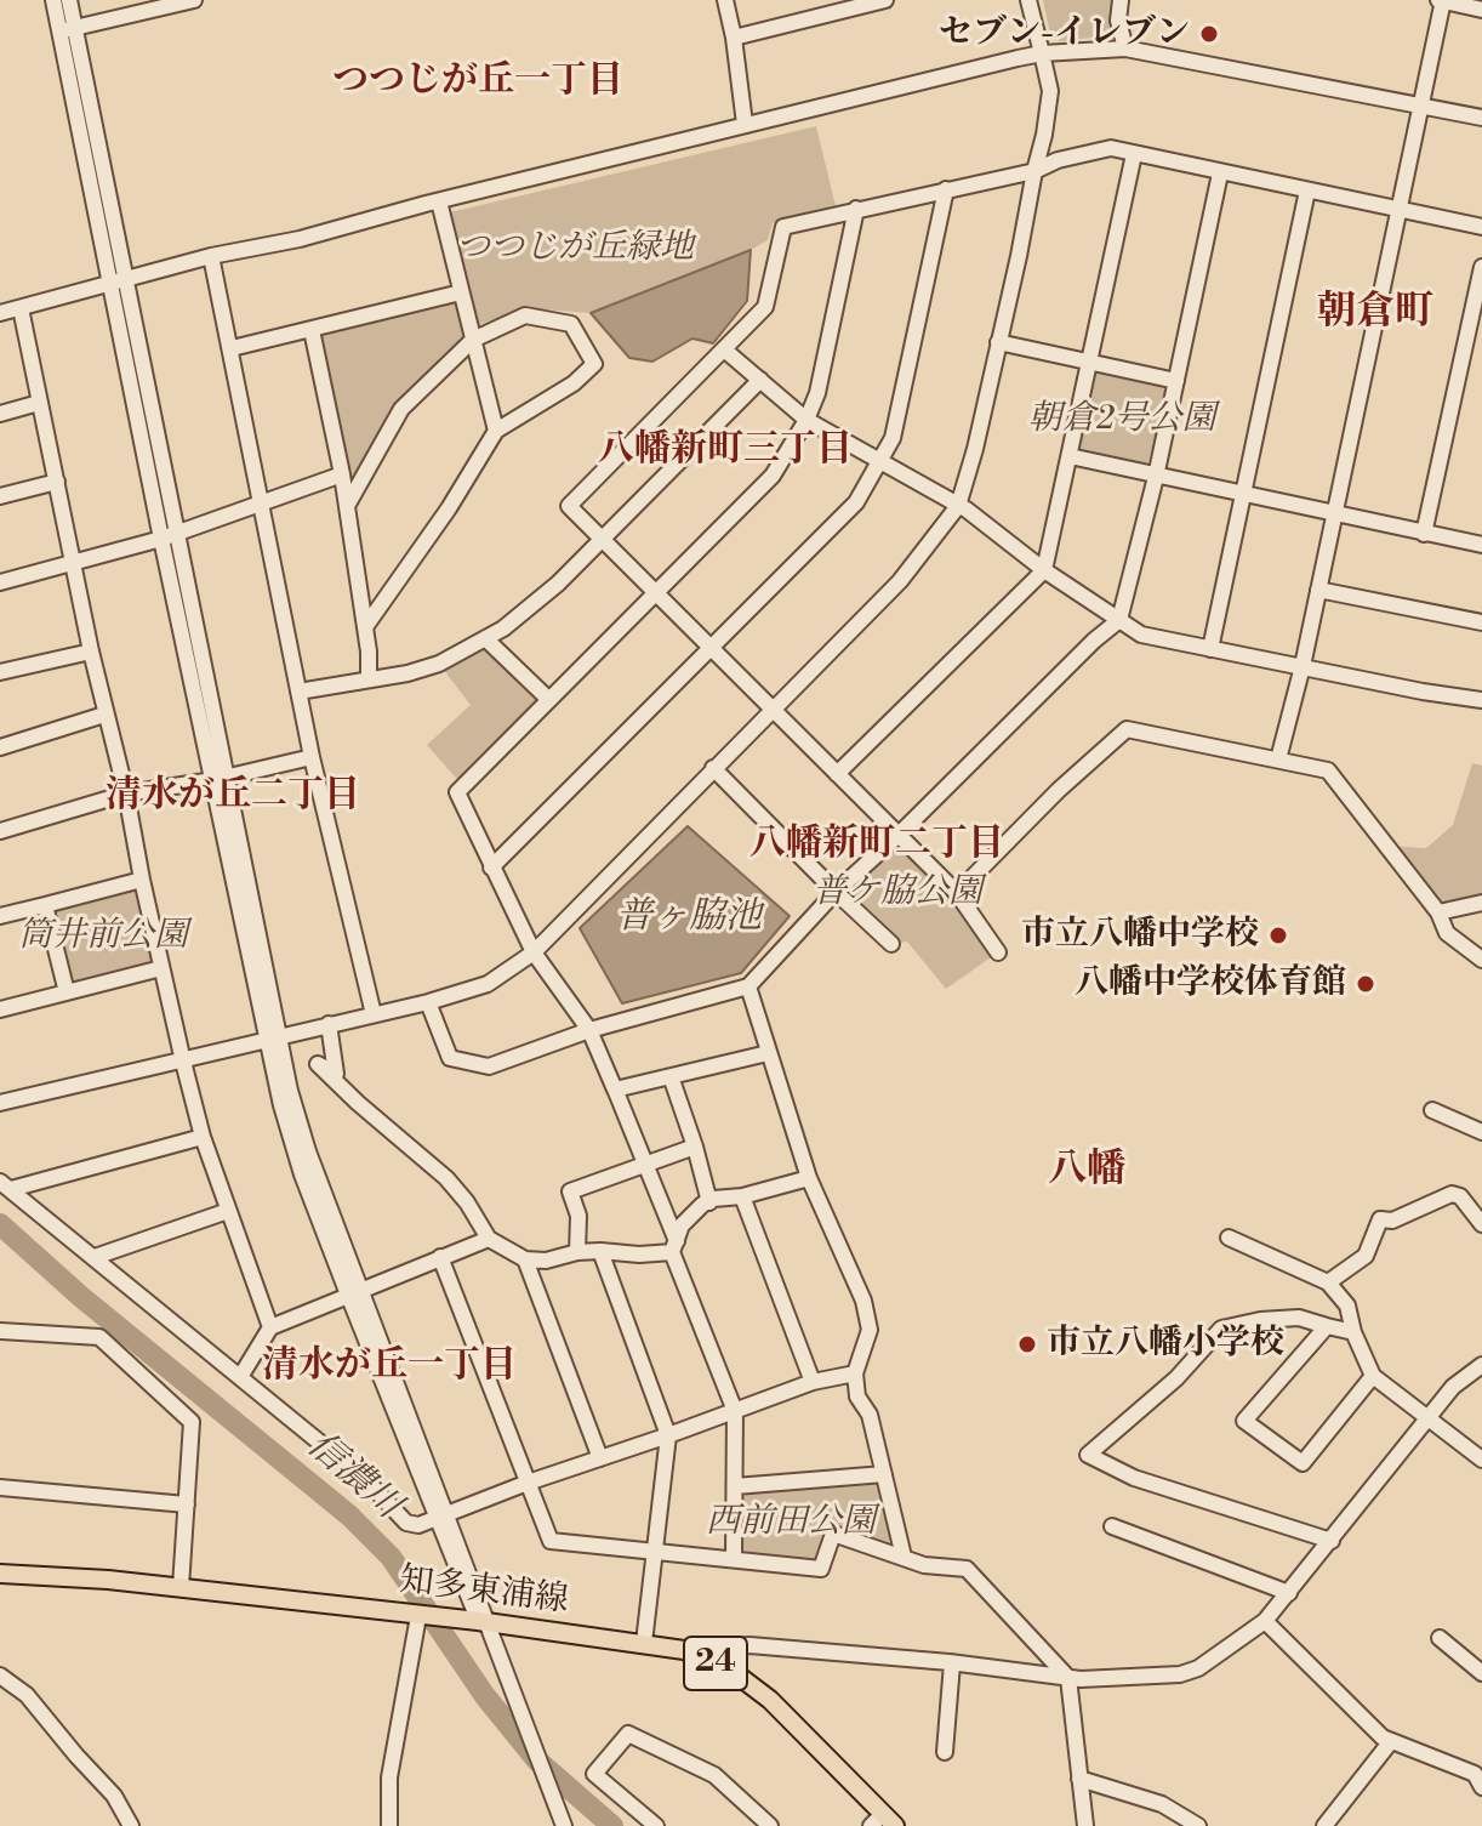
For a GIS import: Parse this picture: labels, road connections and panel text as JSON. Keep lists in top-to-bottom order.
{
  "streets": {
    "main road": ["知多東浦線", "24"]
  },
  "districts": [
    "つつじが丘一丁目",
    "朝倉町",
    "八幡新町三丁目",
    "清水が丘二丁目",
    "八幡新町二丁目",
    "八幡",
    "清水が丘一丁目"
  ],
  "water": ["普ヶ脇池", "信濃川"],
  "parks": [
    "つつじが丘緑地",
    "朝倉2号公園",
    "普ケ脇公園",
    "筒井前公園",
    "西前田公園"
  ],
  "places": [
    "セブン-イレブン",
    "市立八幡中学校",
    "八幡中学校体育館",
    "市立八幡小学校"
  ]
}
